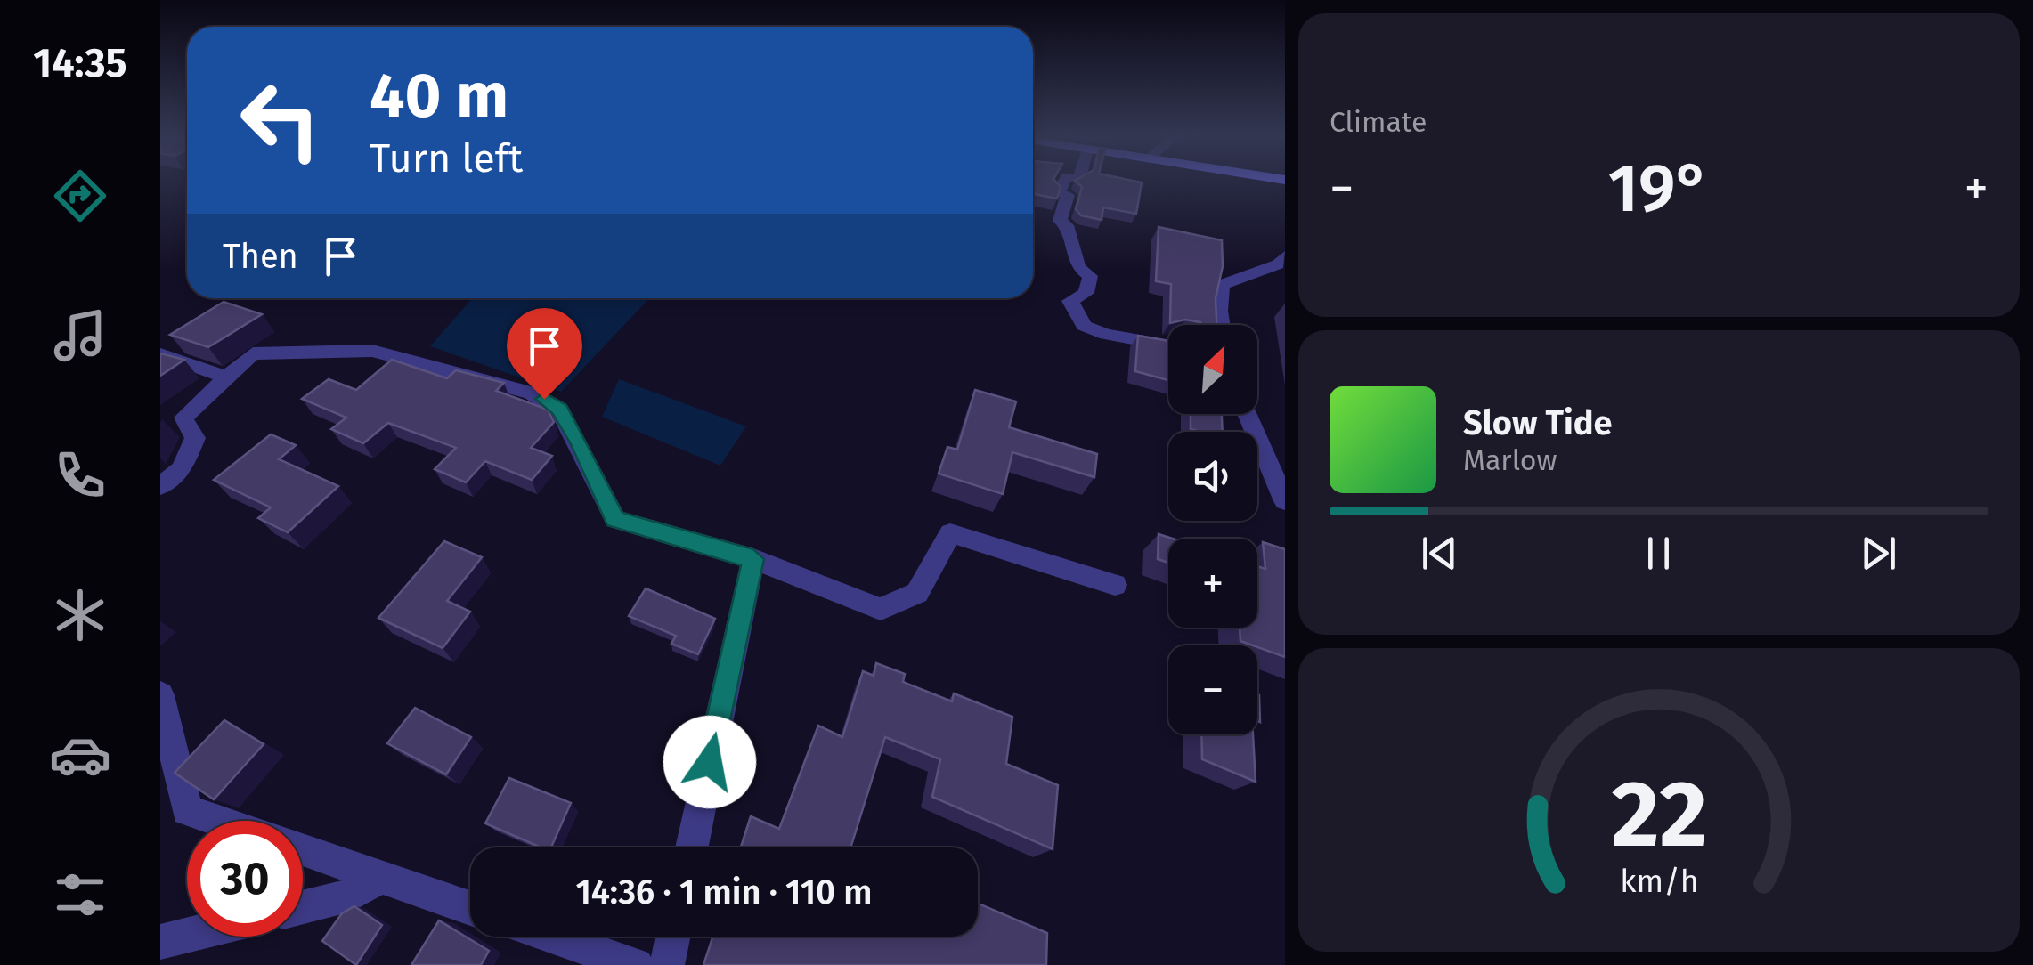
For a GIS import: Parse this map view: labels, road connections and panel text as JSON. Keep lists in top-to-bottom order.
{
  "north": "top right",
  "page": {
    "tabs": "14:35",
    "tile": "Climate",
    "turn": ["40 m", "Turn left"],
    "heat": ["−", "19°", "+"],
    "then": "Then",
    "map_buttons": ["+", "−"],
    "song": ["Slow Tide", "Marlow"],
    "limit": "30",
    "trip": "14:36 · 1 min · 110 m",
    "gauge": ["22", "km/h"]
  }
}
